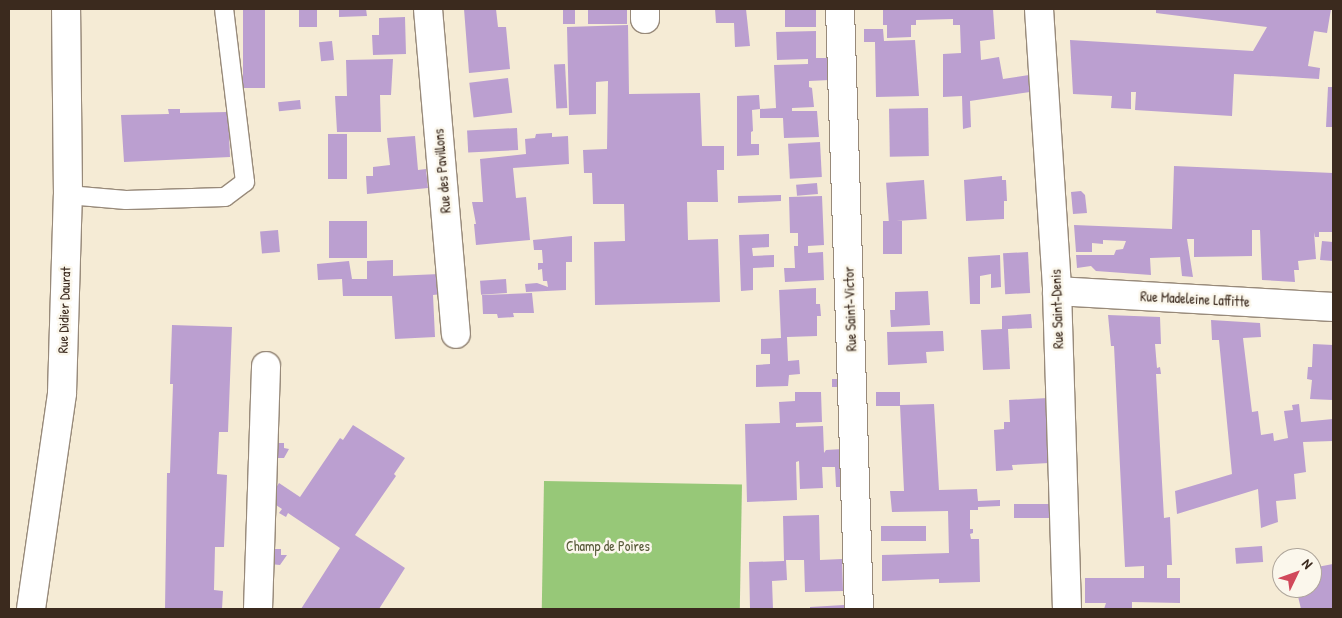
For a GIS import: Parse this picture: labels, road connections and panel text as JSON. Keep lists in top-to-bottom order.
{
  "streets": {
    "street": [
      "Rue des Pavillons",
      "Rue Madeleine Laffitte",
      "Rue Saint-Victor",
      "Rue Saint-Denis",
      "Rue Didier Daurat"
    ]
  },
  "crossings": [
    ["Rue Madeleine Laffitte", "Rue Saint-Denis"]
  ],
  "parks": ["Champ de Poires"],
  "north": "top right"
}
